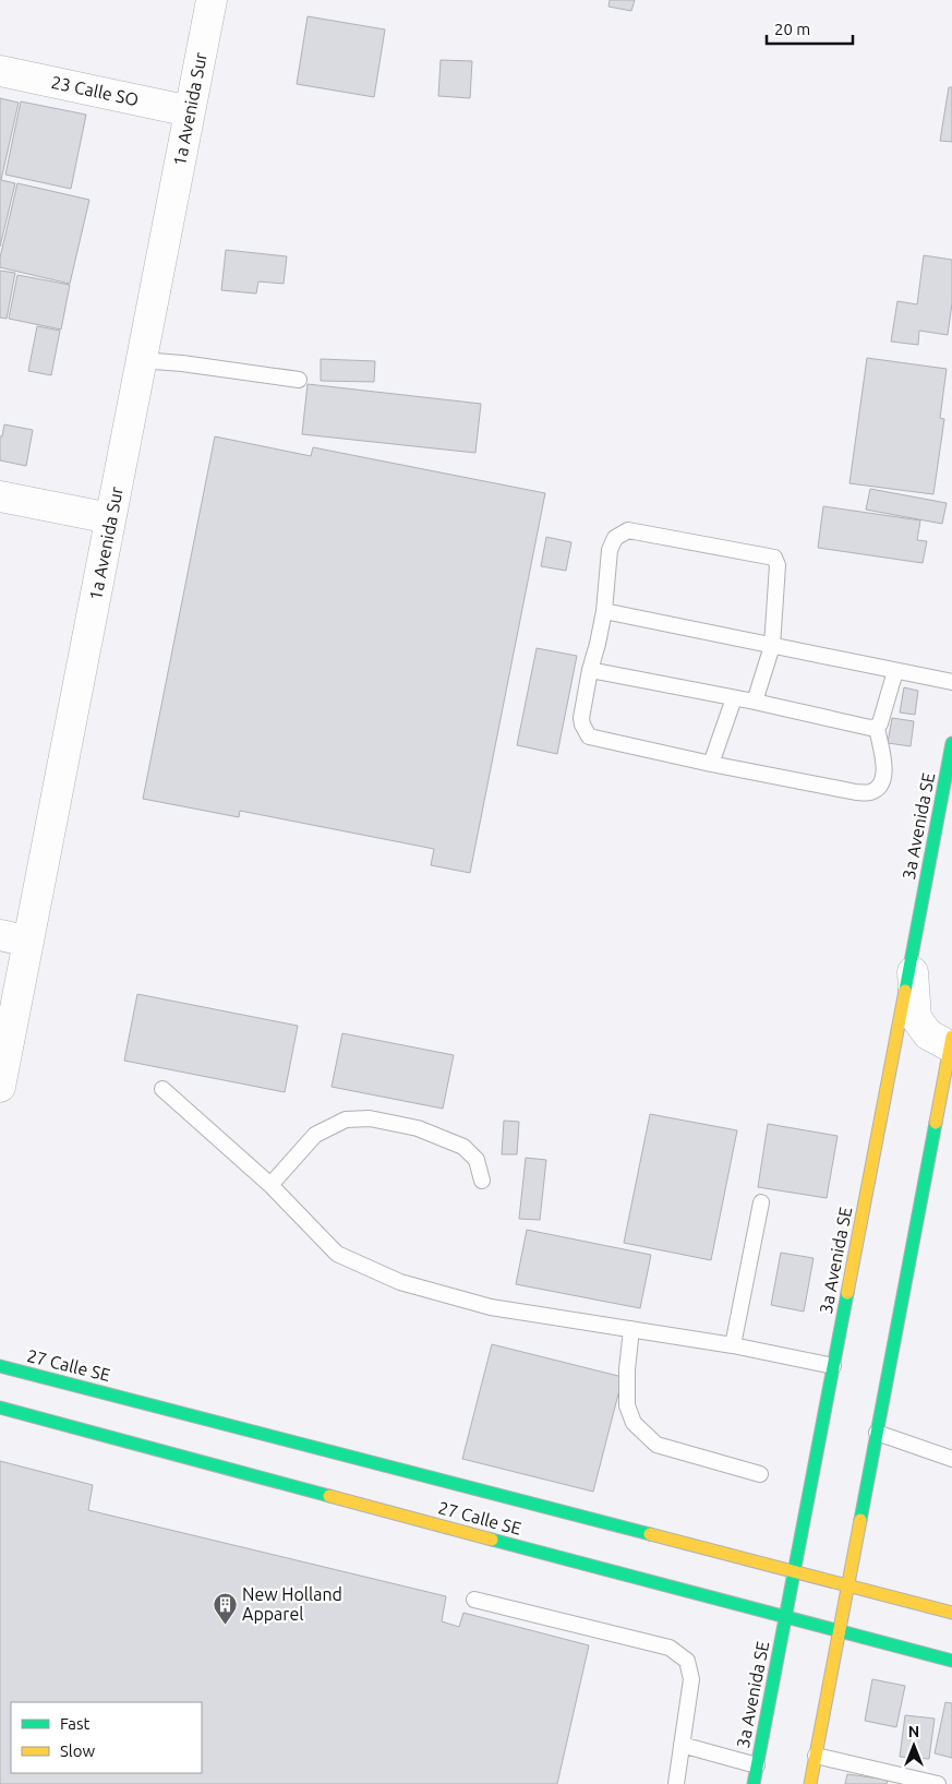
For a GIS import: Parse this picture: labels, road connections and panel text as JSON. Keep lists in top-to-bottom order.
{
  "streets": {
    "main road": ["3a Avenida SE", "27 Calle SE"],
    "street": ["23 Calle SO", "1a Avenida Sur"]
  },
  "crossings": [
    ["23 Calle SO", "1a Avenida Sur"],
    ["3a Avenida SE", "27 Calle SE"]
  ],
  "places": {
    "building": ["New Holland Apparel"]
  },
  "legend": ["Fast", "Slow"],
  "scale_bar": "20 m",
  "north": "top"
}
